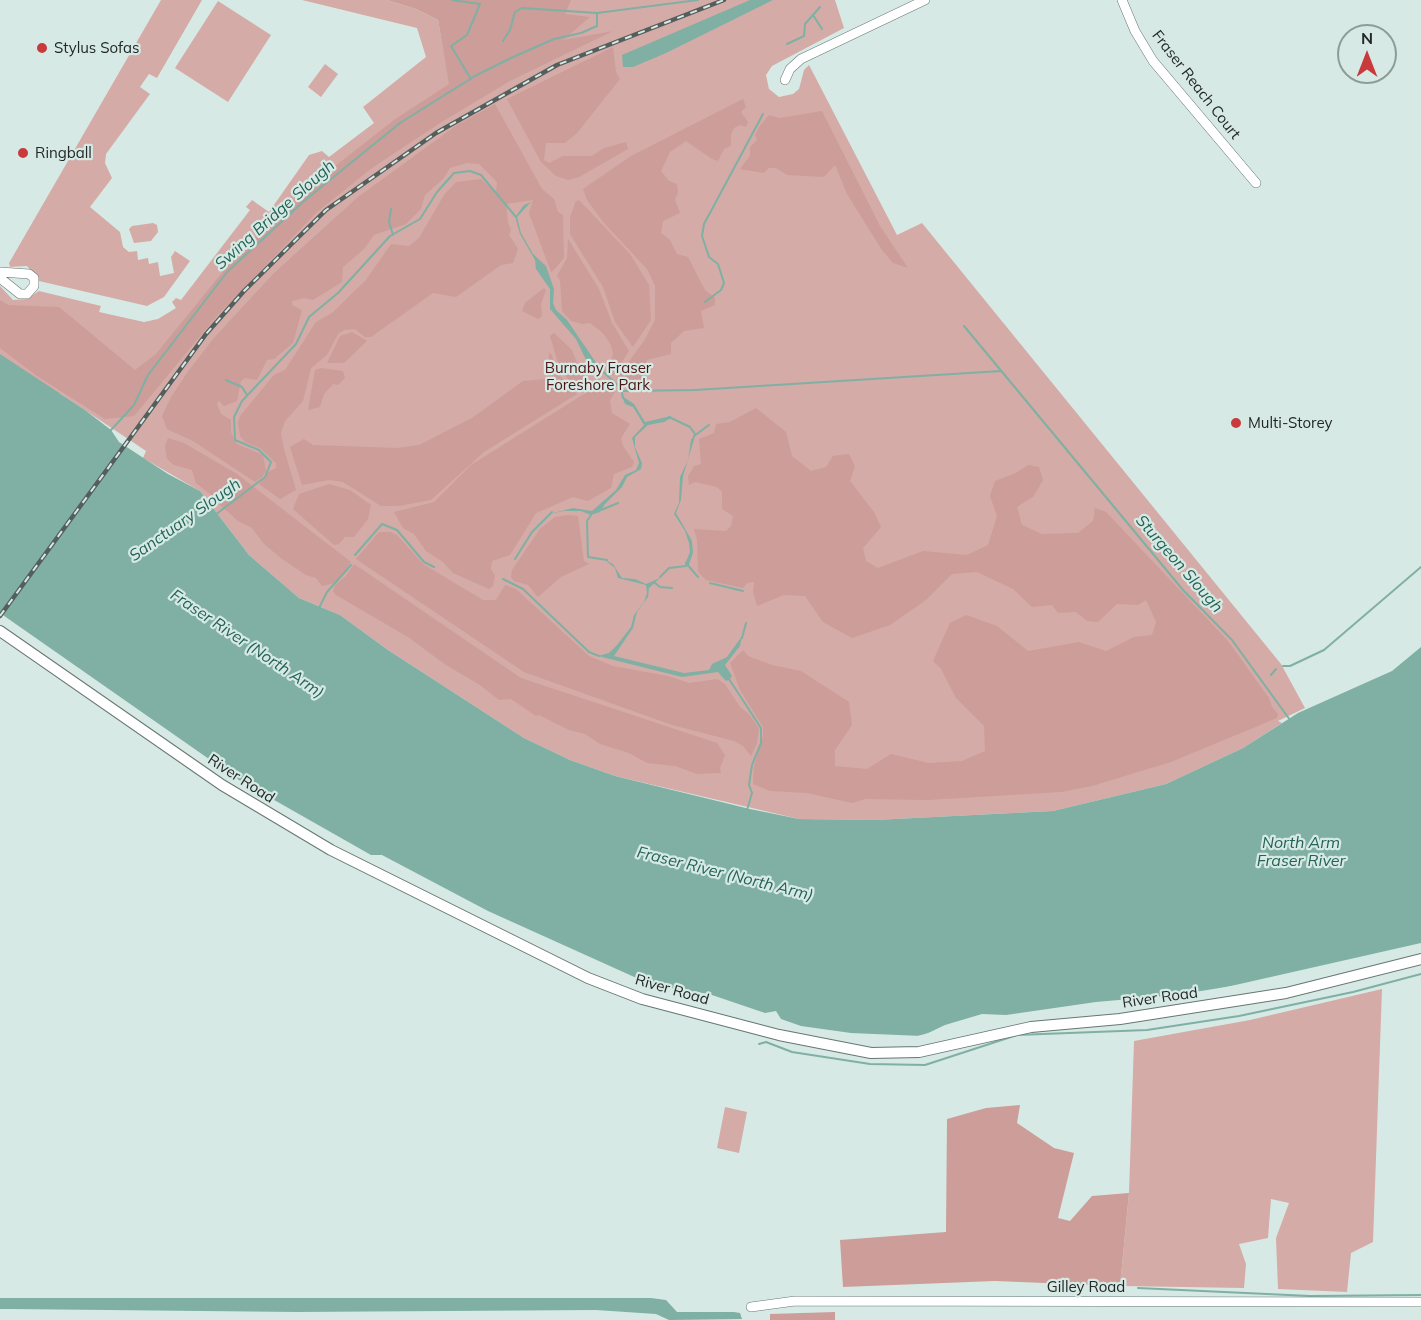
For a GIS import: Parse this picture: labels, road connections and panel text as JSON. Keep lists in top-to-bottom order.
{
  "streets": {
    "street": ["Fraser Reach Court", "River Road", "Gilley Road"]
  },
  "water": [
    "Swing Bridge Slough",
    "Sanctuary Slough",
    "Sturgeon Slough",
    "Fraser River (North Arm)",
    "North Arm Fraser River"
  ],
  "parks": ["Burnaby Fraser Foreshore Park"],
  "places": ["Stylus Sofas", "Ringball", "Multi-Storey"],
  "north": "top"
}
